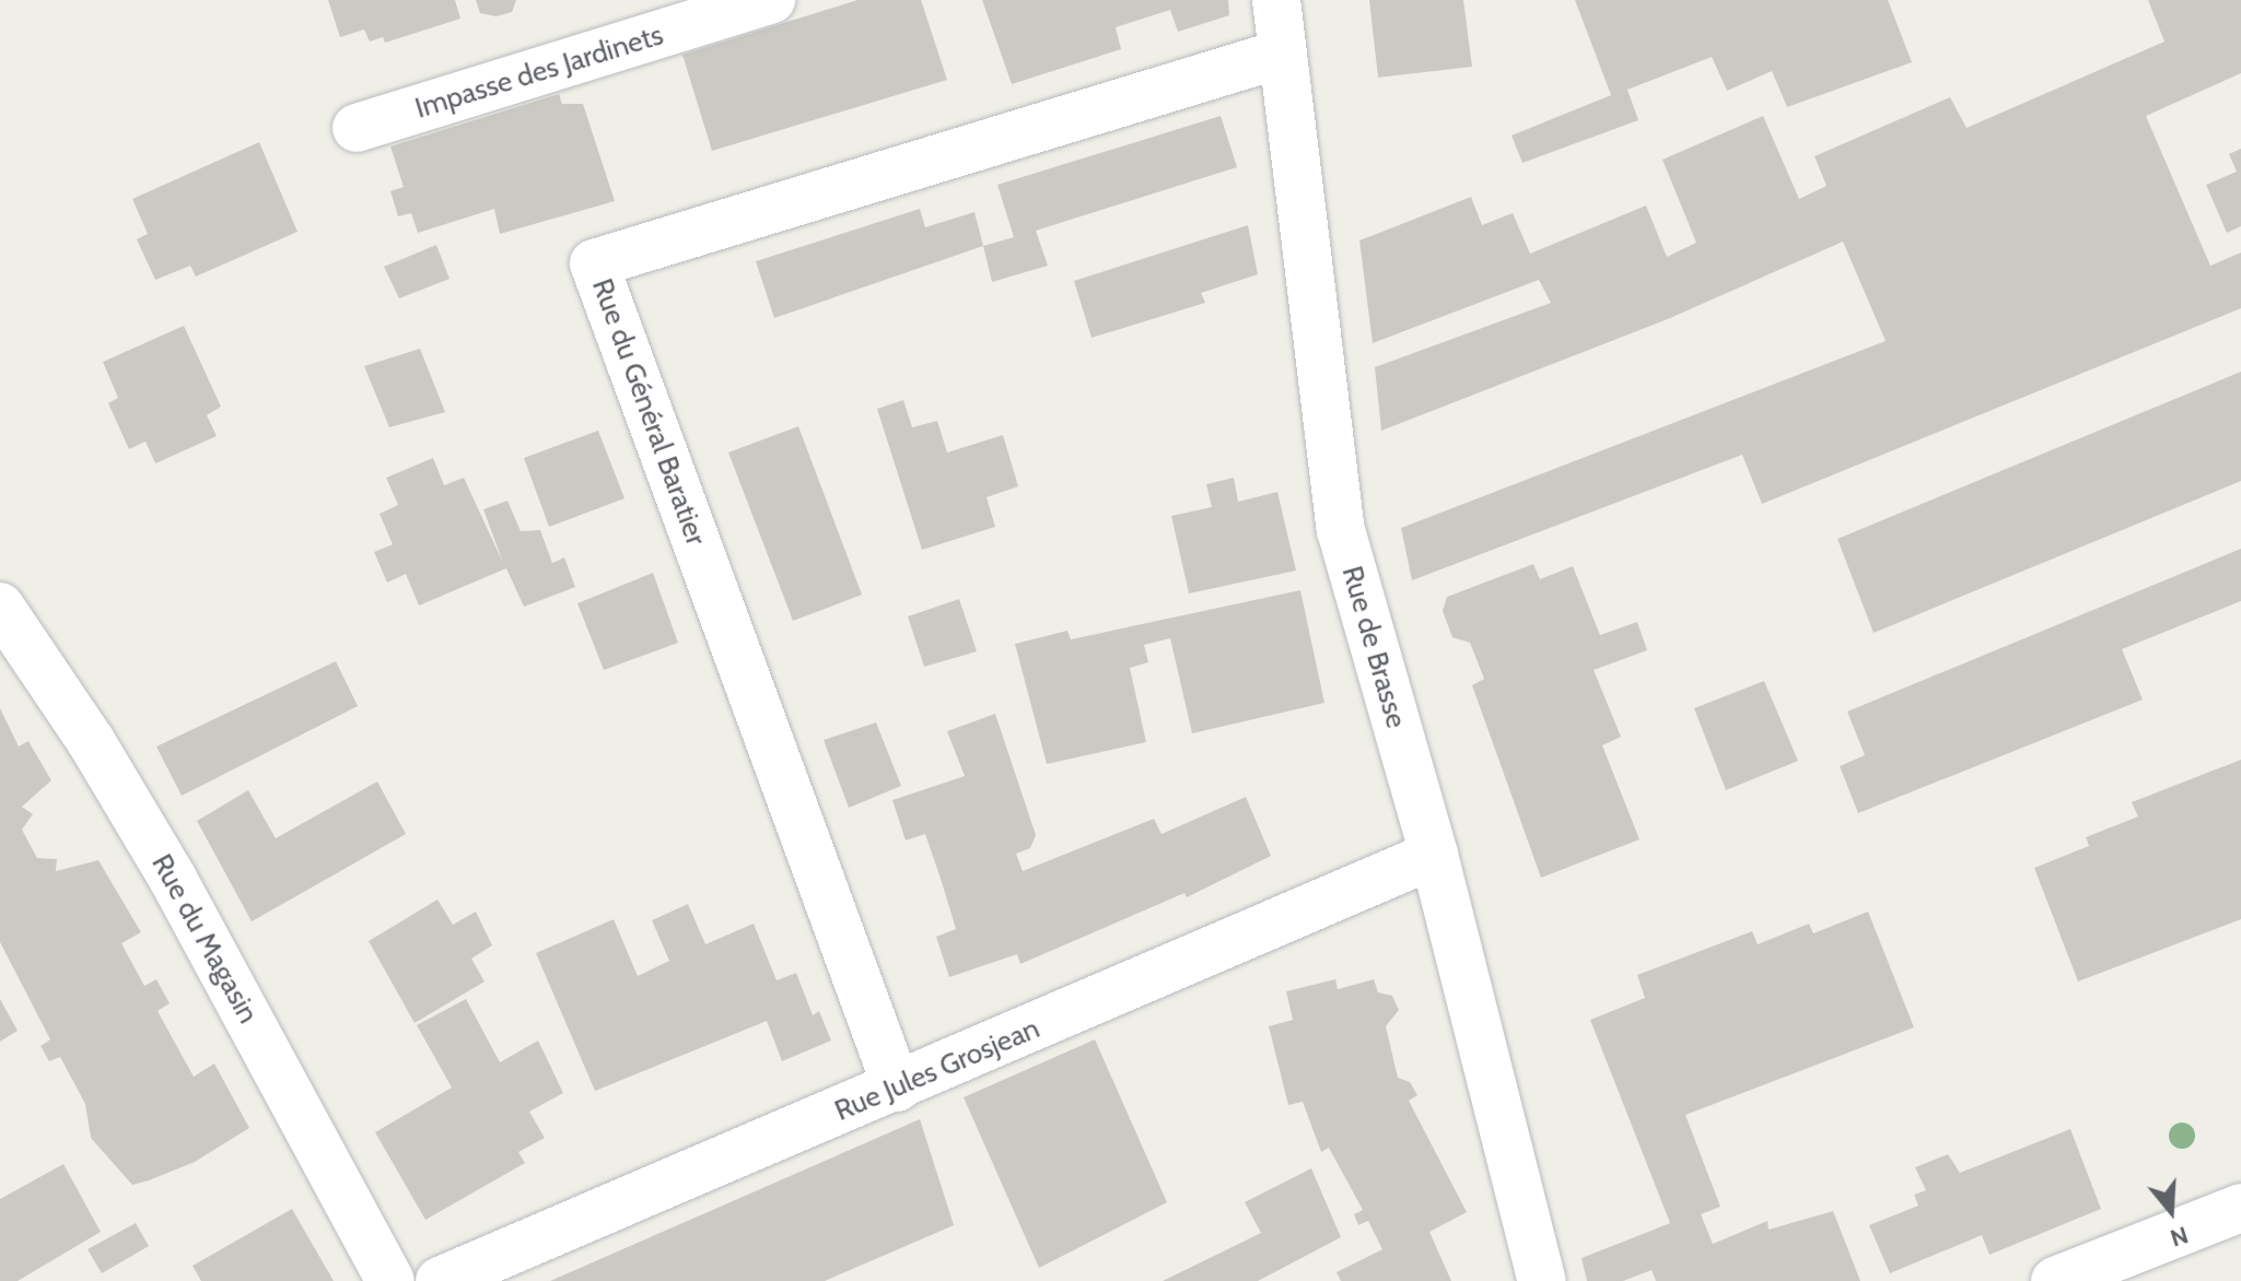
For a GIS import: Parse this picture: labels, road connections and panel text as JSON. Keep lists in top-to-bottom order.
{
  "streets": {
    "street": [
      "Impasse des Jardinets",
      "Rue du Général Baratier",
      "Rue de Brasse",
      "Rue du Magasin",
      "Rue Jules Grosjean"
    ]
  },
  "crossings": [
    ["Rue du Général Baratier", "Rue de Brasse"],
    ["Rue du Général Baratier", "Rue Jules Grosjean"],
    ["Rue de Brasse", "Rue Jules Grosjean"]
  ],
  "north": "bottom"
}
